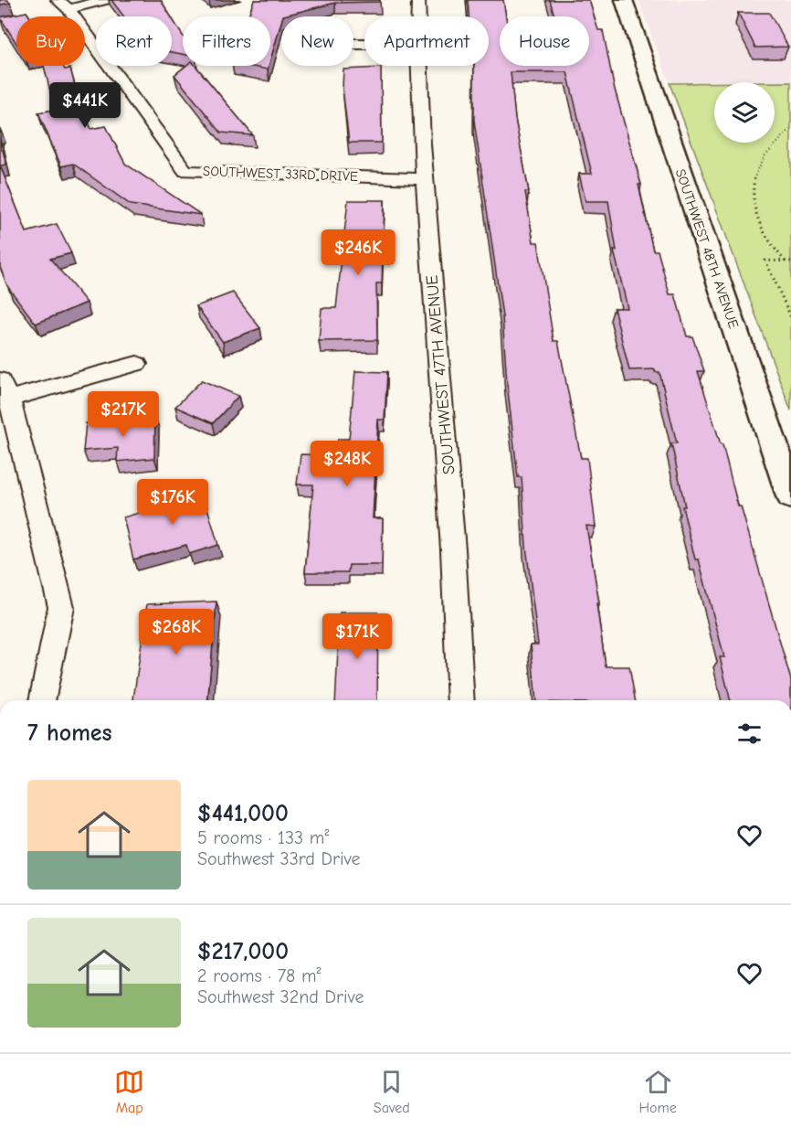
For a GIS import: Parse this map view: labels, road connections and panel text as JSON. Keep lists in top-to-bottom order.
{
  "streets": {
    "street": ["SOUTHWEST 33RD DRIVE", "SOUTHWEST 48TH AVENUE", "SOUTHWEST 47TH AVENUE"]
  },
  "crossings": [
    ["SOUTHWEST 33RD DRIVE", "SOUTHWEST 47TH AVENUE"]
  ],
  "page": {
    "chip": [
      "Buy",
      "Rent",
      "Filters",
      "New",
      "Apartment",
      "House"
    ],
    "price": [
      "$441K",
      "$246K",
      "$217K",
      "$248K",
      "$176K",
      "$268K",
      "$171K"
    ],
    "heading": "7 homes",
    "list": [
      {
        "name": "$441,000",
        "note": "5 rooms · 133 m² · Southwest 33rd Drive"
      },
      {
        "name": "$217,000",
        "note": "2 rooms · 78 m² · Southwest 32nd Drive"
      }
    ],
    "tabs": ["Map", "Saved", "Home"]
  }
}
